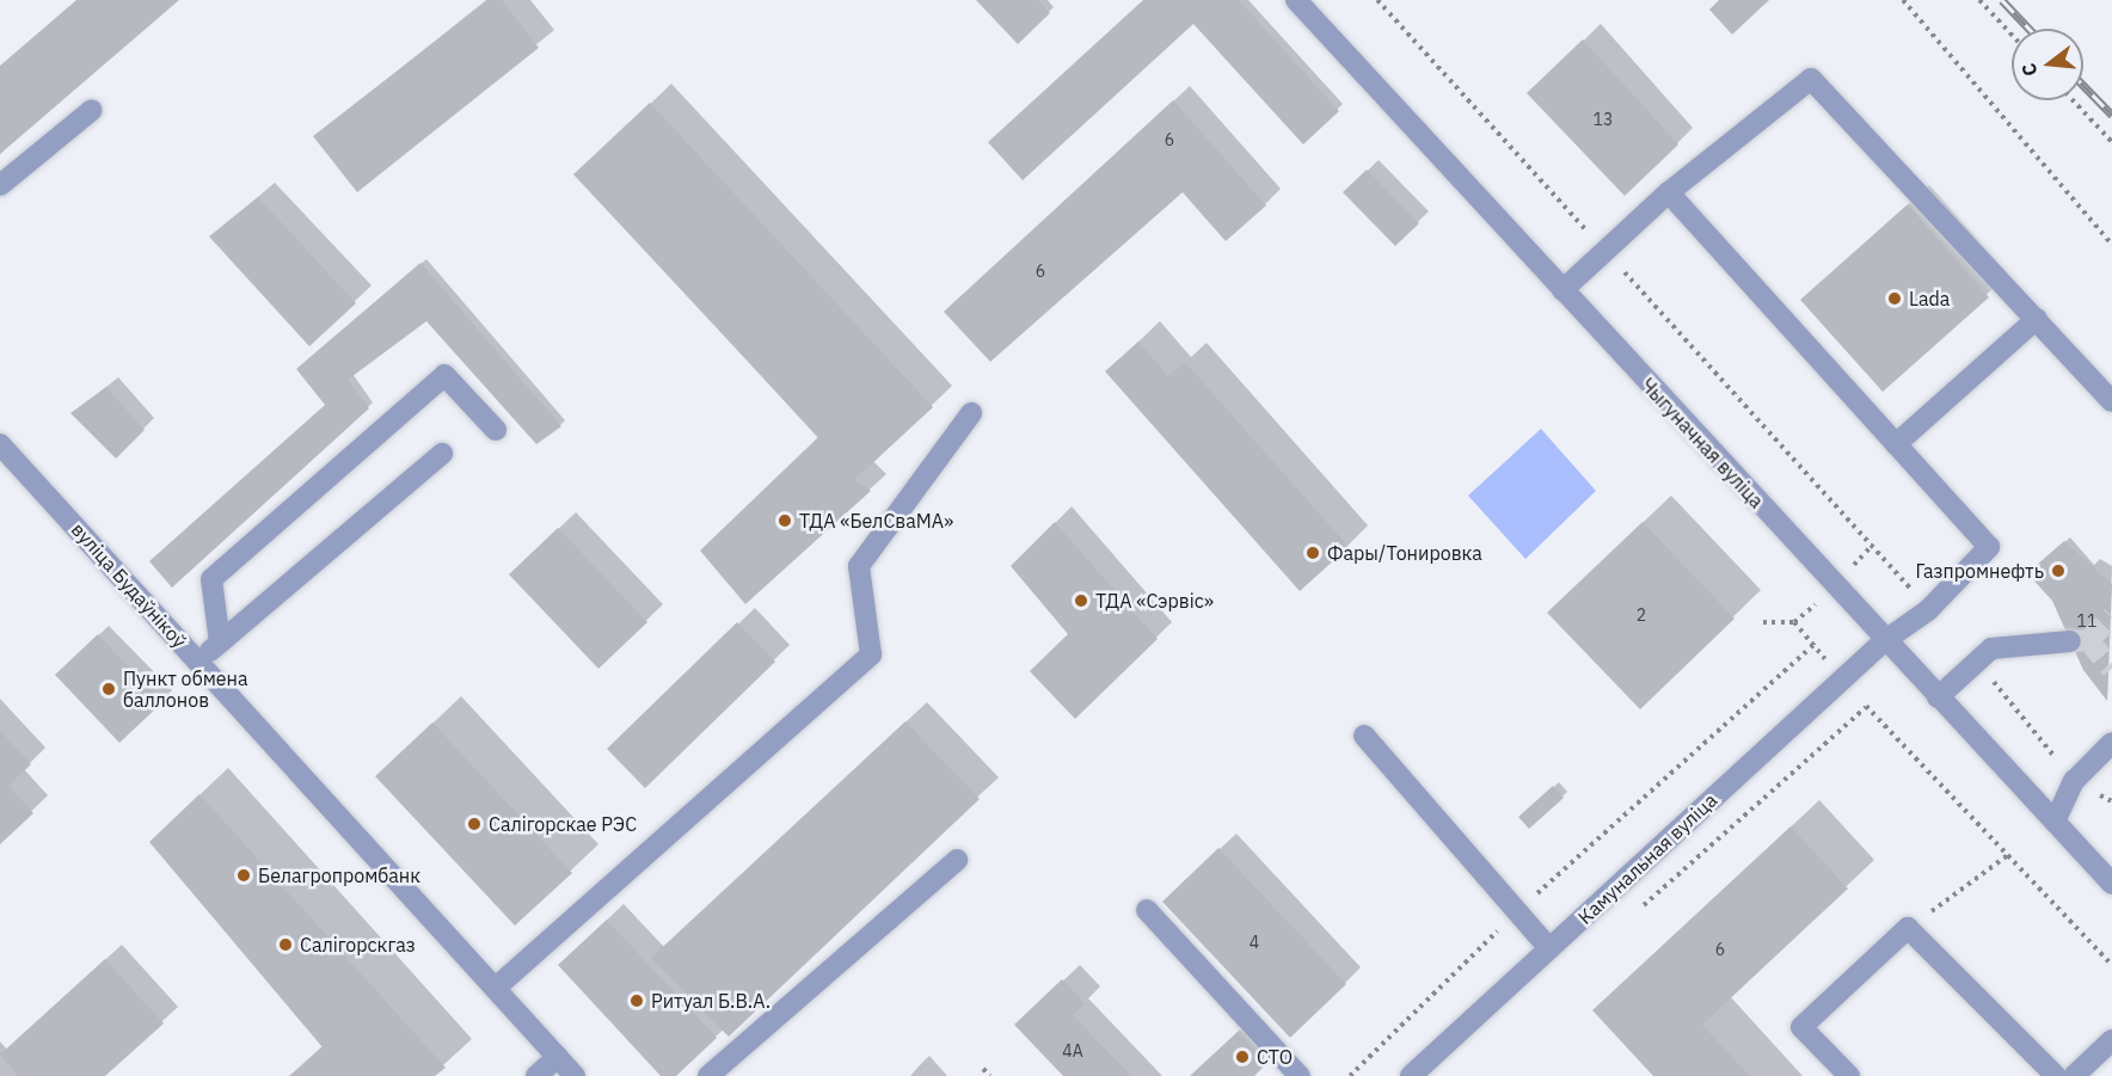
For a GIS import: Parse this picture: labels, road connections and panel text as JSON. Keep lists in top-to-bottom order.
{
  "streets": {
    "street": ["Чыгуначная вуліца", "вуліца Будаўнікоў", "Камунальная вуліца"]
  },
  "crossings": [
    ["Чыгуначная вуліца", "Камунальная вуліца"]
  ],
  "places": [
    "Lada",
    "ТДА «БелСваМА»",
    "Фары/Тонировка",
    "Газпромнефть",
    "ТДА «Сэрвіс»",
    "Пункт обмена баллонов",
    "Салігорскае РЭС",
    "Белагропромбанк",
    "Салігорскгаз",
    "Ритуал Б.В.А.",
    "СТО"
  ],
  "house_numbers": [
    "13",
    "6",
    "6",
    "2",
    "11",
    "4",
    "6",
    "4А"
  ],
  "north": "left"
}
